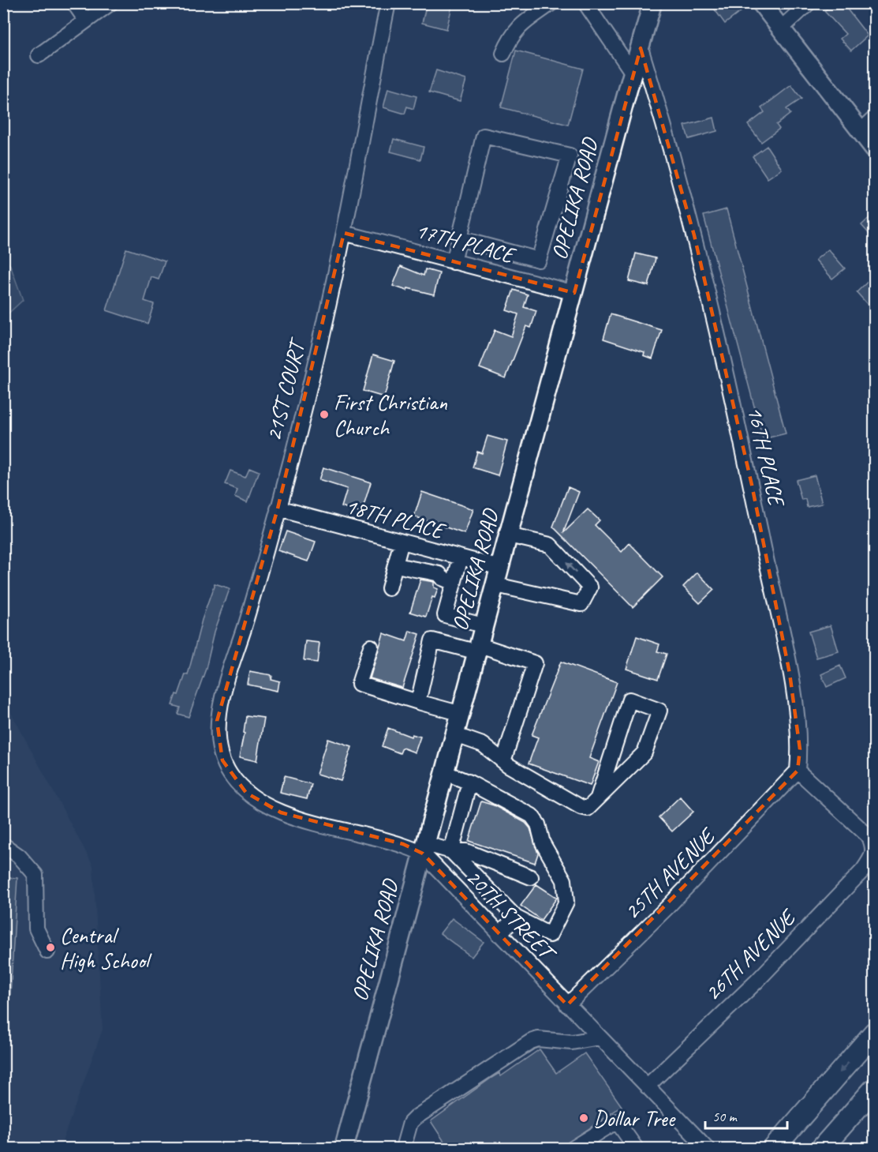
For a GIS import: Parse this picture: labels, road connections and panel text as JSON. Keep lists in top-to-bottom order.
{
  "streets": {
    "main road": ["OPELIKA ROAD"],
    "street": [
      "17TH PLACE",
      "21ST COURT",
      "16TH PLACE",
      "18TH PLACE",
      "25TH AVENUE",
      "20TH STREET",
      "26TH AVENUE"
    ]
  },
  "crossings": [
    ["OPELIKA ROAD", "17TH PLACE"],
    ["OPELIKA ROAD", "16TH PLACE"],
    ["OPELIKA ROAD", "18TH PLACE"],
    ["OPELIKA ROAD", "20TH STREET"],
    ["17TH PLACE", "21ST COURT"],
    ["21ST COURT", "18TH PLACE"],
    ["21ST COURT", "20TH STREET"],
    ["16TH PLACE", "25TH AVENUE"],
    ["25TH AVENUE", "20TH STREET"],
    ["20TH STREET", "26TH AVENUE"]
  ],
  "places": ["First Christian Church", "Central High School", "Dollar Tree"],
  "scale_bar": "50 m"
}
